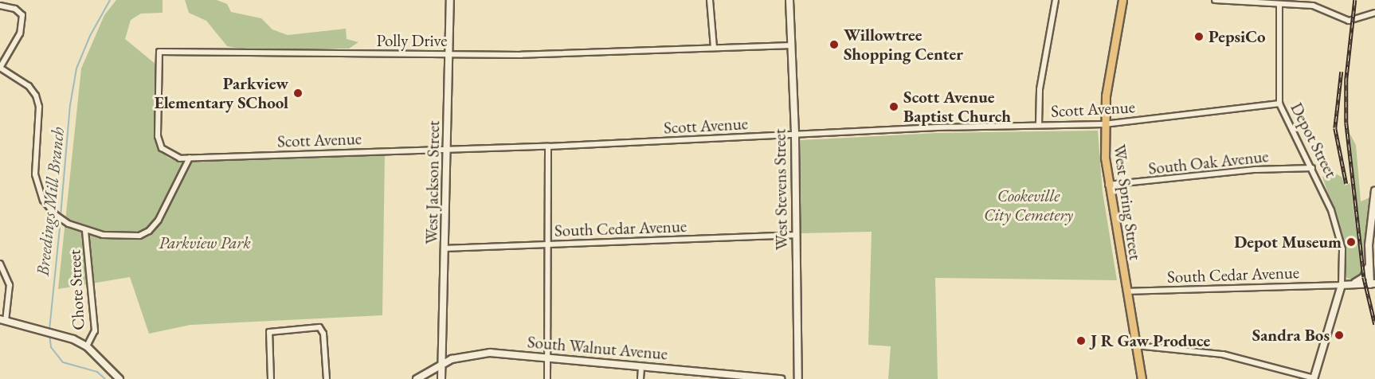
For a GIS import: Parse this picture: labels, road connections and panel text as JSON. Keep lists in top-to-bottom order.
{
  "streets": {
    "main road": ["West Spring Street"],
    "street": [
      "Polly Drive",
      "Scott Avenue",
      "Depot Street",
      "South Oak Avenue",
      "West Jackson Street",
      "West Stevens Street",
      "South Cedar Avenue",
      "Chote Street",
      "South Walnut Avenue"
    ]
  },
  "crossings": [
    ["Polly Drive", "Scott Avenue"],
    ["Polly Drive", "West Jackson Street"],
    ["Polly Drive", "West Stevens Street"],
    ["Scott Avenue", "Depot Street"],
    ["Scott Avenue", "West Jackson Street"],
    ["Scott Avenue", "West Stevens Street"],
    ["Scott Avenue", "West Spring Street"],
    ["Depot Street", "South Oak Avenue"],
    ["Depot Street", "South Cedar Avenue"],
    ["South Oak Avenue", "West Spring Street"],
    ["West Jackson Street", "South Cedar Avenue"],
    ["West Jackson Street", "South Walnut Avenue"],
    ["West Stevens Street", "South Cedar Avenue"],
    ["West Spring Street", "South Cedar Avenue"]
  ],
  "water": ["Breedings Mill Branch"],
  "parks": ["Cookeville City Cemetery", "Parkview Park"],
  "places": [
    "PepsiCo",
    "Willowtree Shopping Center",
    "Parkview Elementary SChool",
    "Scott Avenue Baptist Church",
    "Depot Museum",
    "Sandra Bos",
    "J R Gaw Produce"
  ]
}
